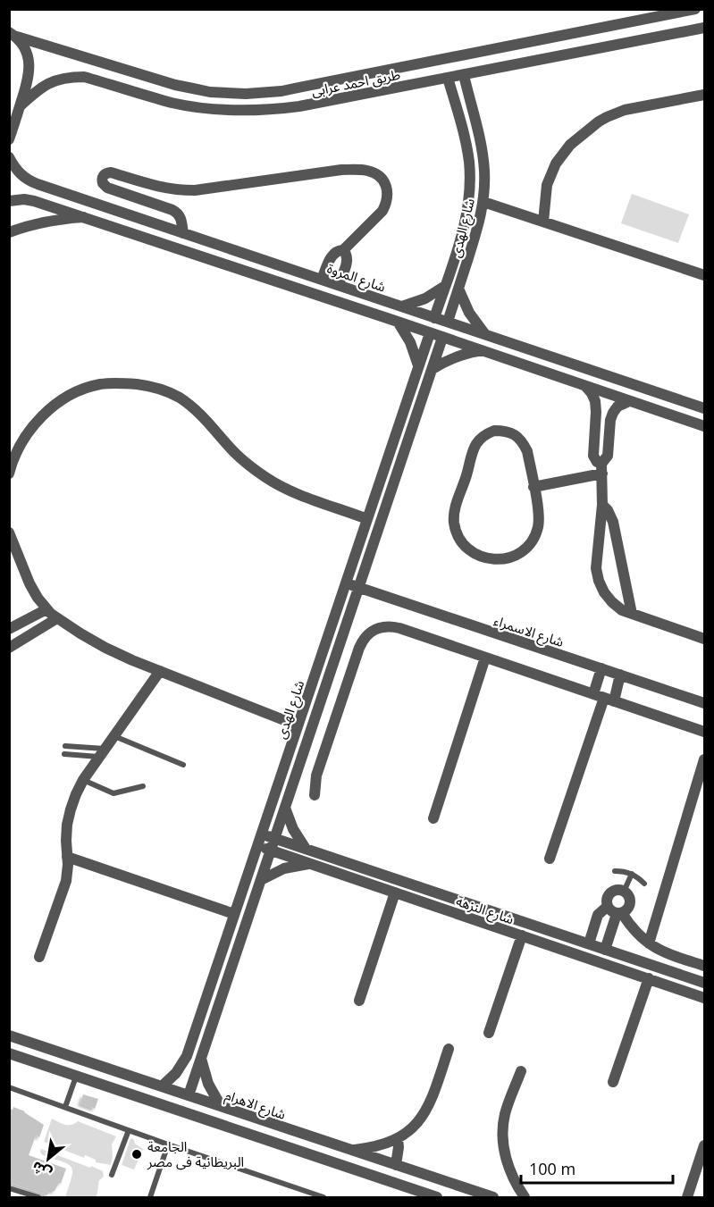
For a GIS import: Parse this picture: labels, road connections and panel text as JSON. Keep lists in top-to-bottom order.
{
  "streets": {
    "street": [
      "طريق احمد عرابى",
      "شارع الهدى",
      "شارع المروة",
      "شارع الاسمراء",
      "شارع النزهة",
      "شارع الاهرام"
    ]
  },
  "crossings": [
    ["طريق احمد عرابى", "شارع الهدى"],
    ["شارع الهدى", "شارع المروة"],
    ["شارع الهدى", "شارع الاسمراء"],
    ["شارع الهدى", "شارع النزهة"],
    ["شارع الهدى", "شارع الاهرام"]
  ],
  "places": ["الجامعة البريطانية فى مصر"],
  "scale_bar": "100 m",
  "north": "bottom left"
}
